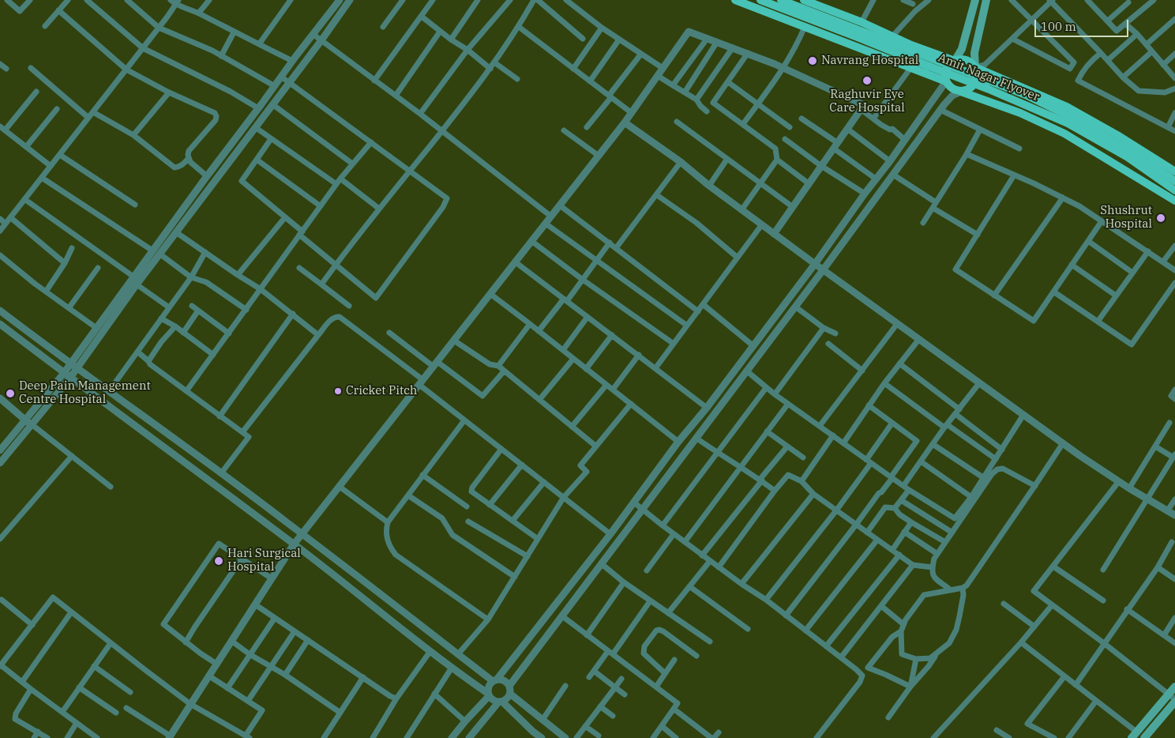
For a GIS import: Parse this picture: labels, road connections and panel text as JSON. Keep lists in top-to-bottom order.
{
  "streets": {
    "main road": ["Amit Nagar Flyover"]
  },
  "places": [
    "Navrang Hospital",
    "Raghuvir Eye Care Hospital",
    "Shushrut Hospital",
    "Cricket Pitch",
    "Deep Pain Management Centre Hospital",
    "Hari Surgical Hospital"
  ],
  "scale_bar": "100 m"
}
